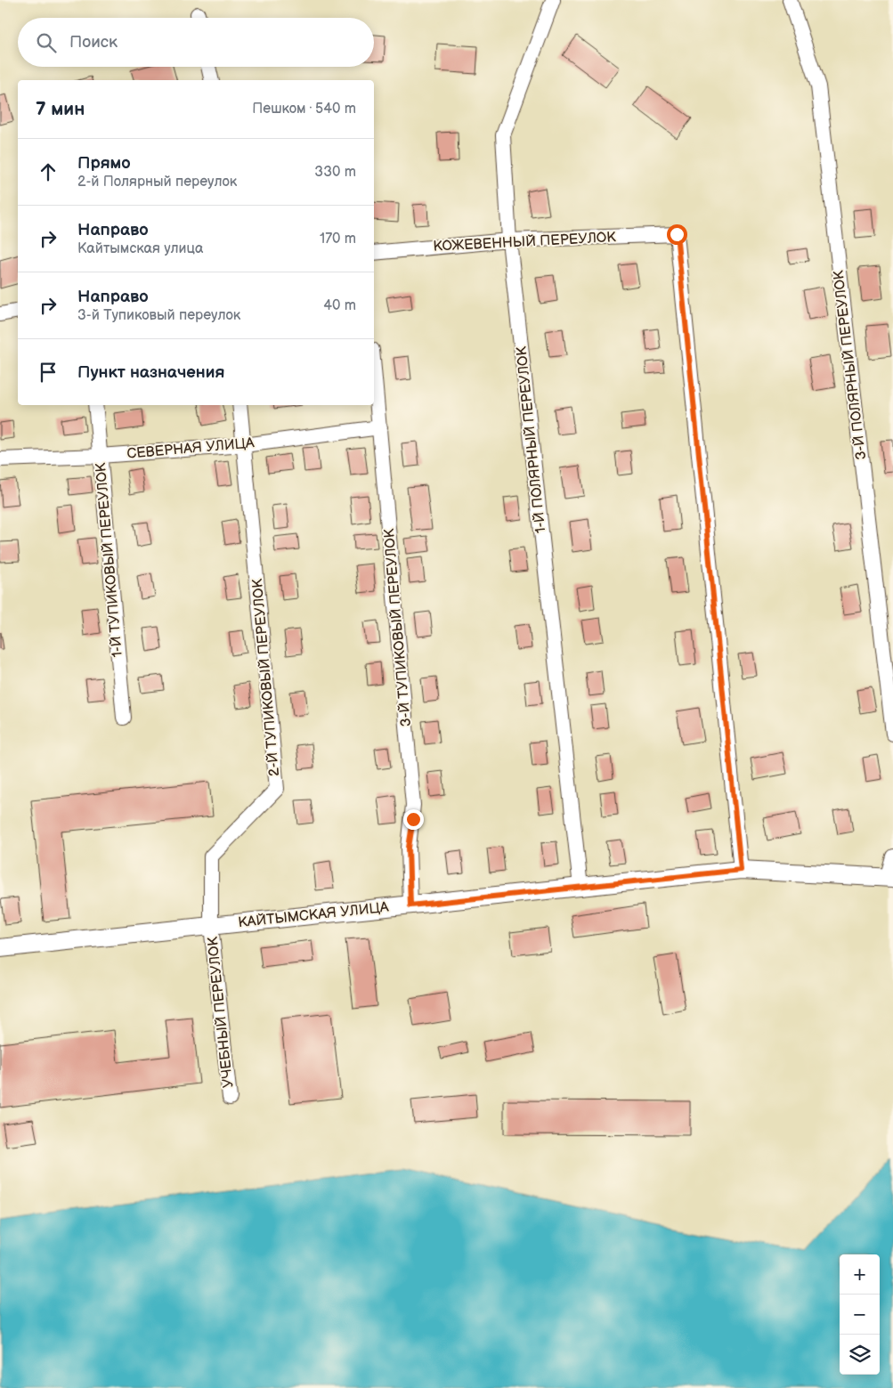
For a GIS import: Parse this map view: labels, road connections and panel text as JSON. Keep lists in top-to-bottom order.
{
  "streets": {
    "street": [
      "КОЖЕВЕННЫЙ ПЕРЕУЛОК",
      "3-Й ПОЛЯРНЫЙ ПЕРЕУЛОК",
      "1-Й ПОЛЯРНЫЙ ПЕРЕУЛОК",
      "СЕВЕРНАЯ УЛИЦА",
      "1-Й ТУПИКОВЫЙ ПЕРЕУЛОК",
      "3-Й ТУПИКОВЫЙ ПЕРЕУЛОК",
      "2-Й ТУПИКОВЫЙ ПЕРЕУЛОК",
      "КАЙТЫМСКАЯ УЛИЦА",
      "УЧЕБНЫЙ ПЕРЕУЛОК"
    ]
  },
  "crossings": [
    ["КОЖЕВЕННЫЙ ПЕРЕУЛОК", "1-Й ПОЛЯРНЫЙ ПЕРЕУЛОК"],
    ["КОЖЕВЕННЫЙ ПЕРЕУЛОК", "КАЙТЫМСКАЯ УЛИЦА"],
    ["1-Й ПОЛЯРНЫЙ ПЕРЕУЛОК", "КАЙТЫМСКАЯ УЛИЦА"],
    ["СЕВЕРНАЯ УЛИЦА", "1-Й ТУПИКОВЫЙ ПЕРЕУЛОК"],
    ["СЕВЕРНАЯ УЛИЦА", "3-Й ТУПИКОВЫЙ ПЕРЕУЛОК"],
    ["СЕВЕРНАЯ УЛИЦА", "2-Й ТУПИКОВЫЙ ПЕРЕУЛОК"],
    ["3-Й ТУПИКОВЫЙ ПЕРЕУЛОК", "КАЙТЫМСКАЯ УЛИЦА"],
    ["2-Й ТУПИКОВЫЙ ПЕРЕУЛОК", "КАЙТЫМСКАЯ УЛИЦА"],
    ["2-Й ТУПИКОВЫЙ ПЕРЕУЛОК", "УЧЕБНЫЙ ПЕРЕУЛОК"],
    ["КАЙТЫМСКАЯ УЛИЦА", "УЧЕБНЫЙ ПЕРЕУЛОК"]
  ],
  "page": {
    "search": "Поиск",
    "heading": ["7 мин", "Пешком · 540 m"],
    "list": [
      ["Прямо", "2-й Полярный переулок", "330 m"],
      ["Направо", "Кайтымская улица", "170 m"],
      ["Направо", "3-й Тупиковый переулок", "40 m"],
      "Пункт назначения"
    ],
    "map_buttons": ["+", "−"]
  }
}
